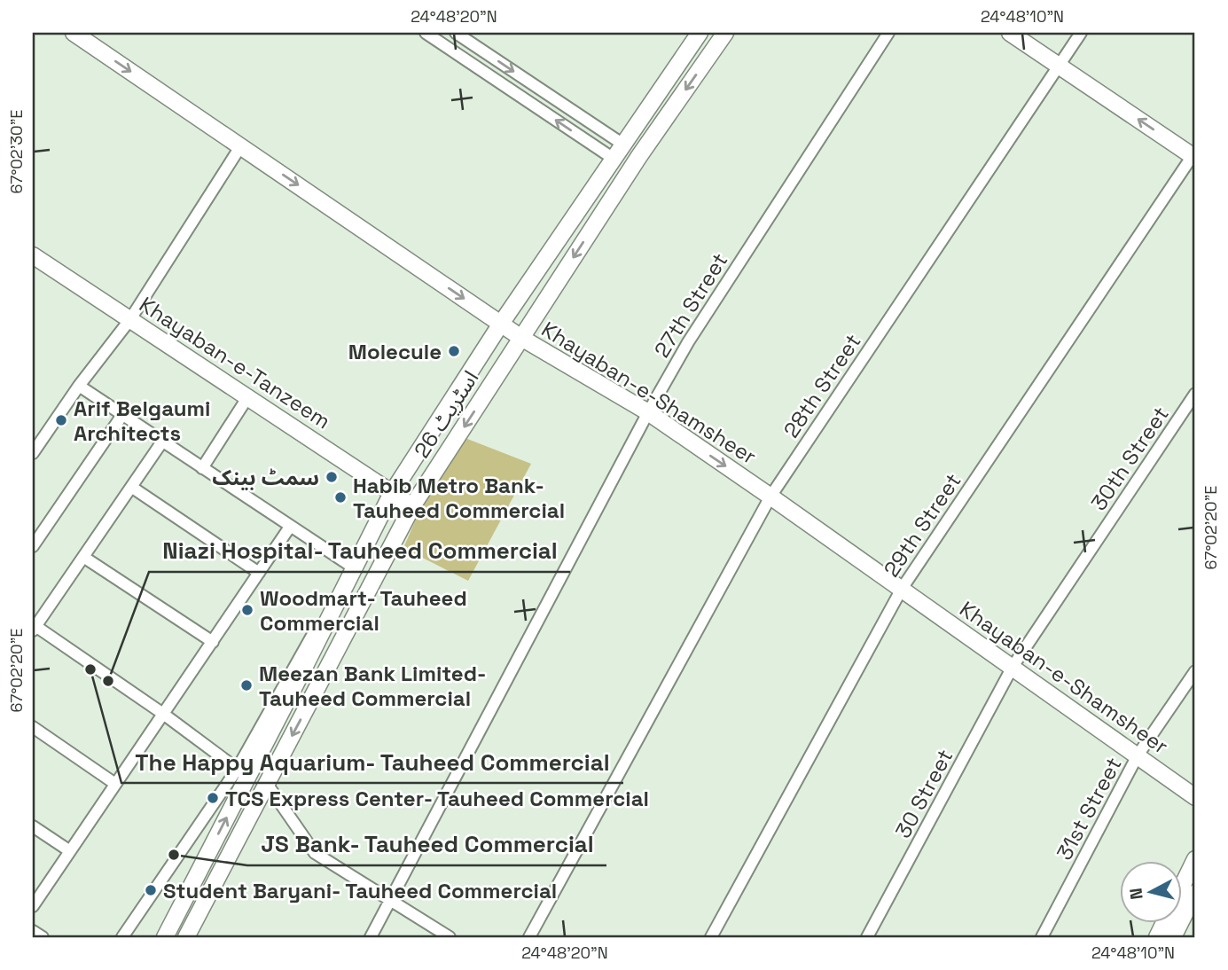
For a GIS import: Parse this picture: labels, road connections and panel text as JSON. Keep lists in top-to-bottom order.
{
  "streets": {
    "main road": ["Khayaban-e-Tanzeem", "Khayaban-e-Shamsheer", "اسٹریٹ 26"],
    "street": [
      "27th Street",
      "28th Street",
      "30th Street",
      "29th Street",
      "30 Street",
      "31st Street"
    ]
  },
  "crossings": [
    ["27th Street", "Khayaban-e-Shamsheer"],
    ["Khayaban-e-Tanzeem", "اسٹریٹ 26"],
    ["28th Street", "Khayaban-e-Shamsheer"],
    ["Khayaban-e-Shamsheer", "اسٹریٹ 26"],
    ["Khayaban-e-Shamsheer", "30th Street"],
    ["Khayaban-e-Shamsheer", "29th Street"],
    ["Khayaban-e-Shamsheer", "30 Street"],
    ["Khayaban-e-Shamsheer", "31st Street"],
    ["30th Street", "30 Street"]
  ],
  "one_way": ["Khayaban-e-Shamsheer"],
  "places": [
    "Molecule",
    "Arif Belgaumi Architects",
    "سمٹ بینک",
    "Habib Metro Bank- Tauheed Commercial",
    "Woodmart- Tauheed Commercial",
    "The Happy Aquarium- Tauheed Commercial",
    "Niazi Hospital- Tauheed Commercial",
    "Meezan Bank Limited- Tauheed Commercial",
    "TCS Express Center- Tauheed Commercial",
    "JS Bank- Tauheed Commercial",
    "Student Baryani- Tauheed Commercial"
  ],
  "north": "left",
  "coordinates": [
    "24°48'20\"N",
    "24°48'10\"N",
    "67°02'30\"E",
    "67°02'20\"E"
  ]
}
